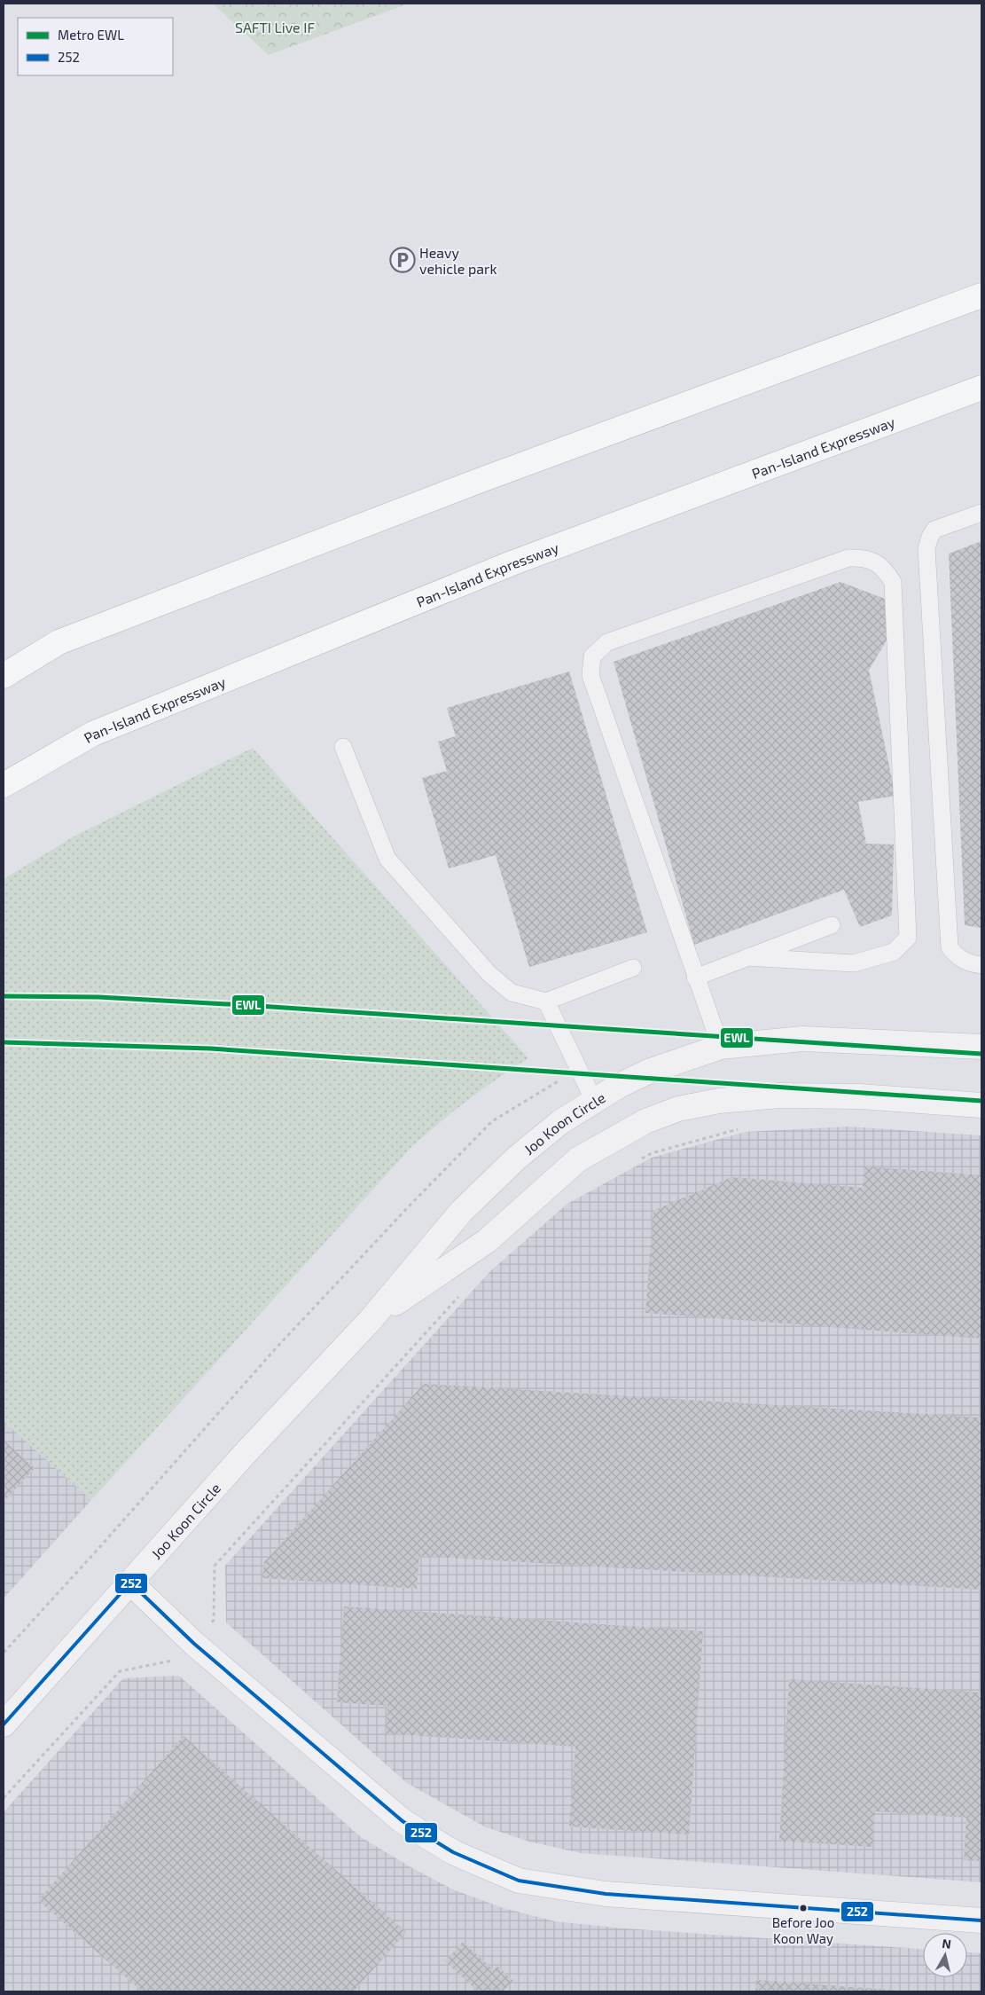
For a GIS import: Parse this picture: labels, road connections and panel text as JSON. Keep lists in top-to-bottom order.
{
  "streets": {
    "highway": ["Pan-Island Expressway"],
    "street": ["Joo Koon Circle"]
  },
  "parks": ["SAFTI Live IF"],
  "places": {
    "parking": ["Heavy vehicle park"],
    "other": ["Before Joo Koon Way"]
  },
  "lines": ["metro line EWL", "transit line 252"],
  "legend": ["Metro EWL", "252"],
  "north": "top"
}
